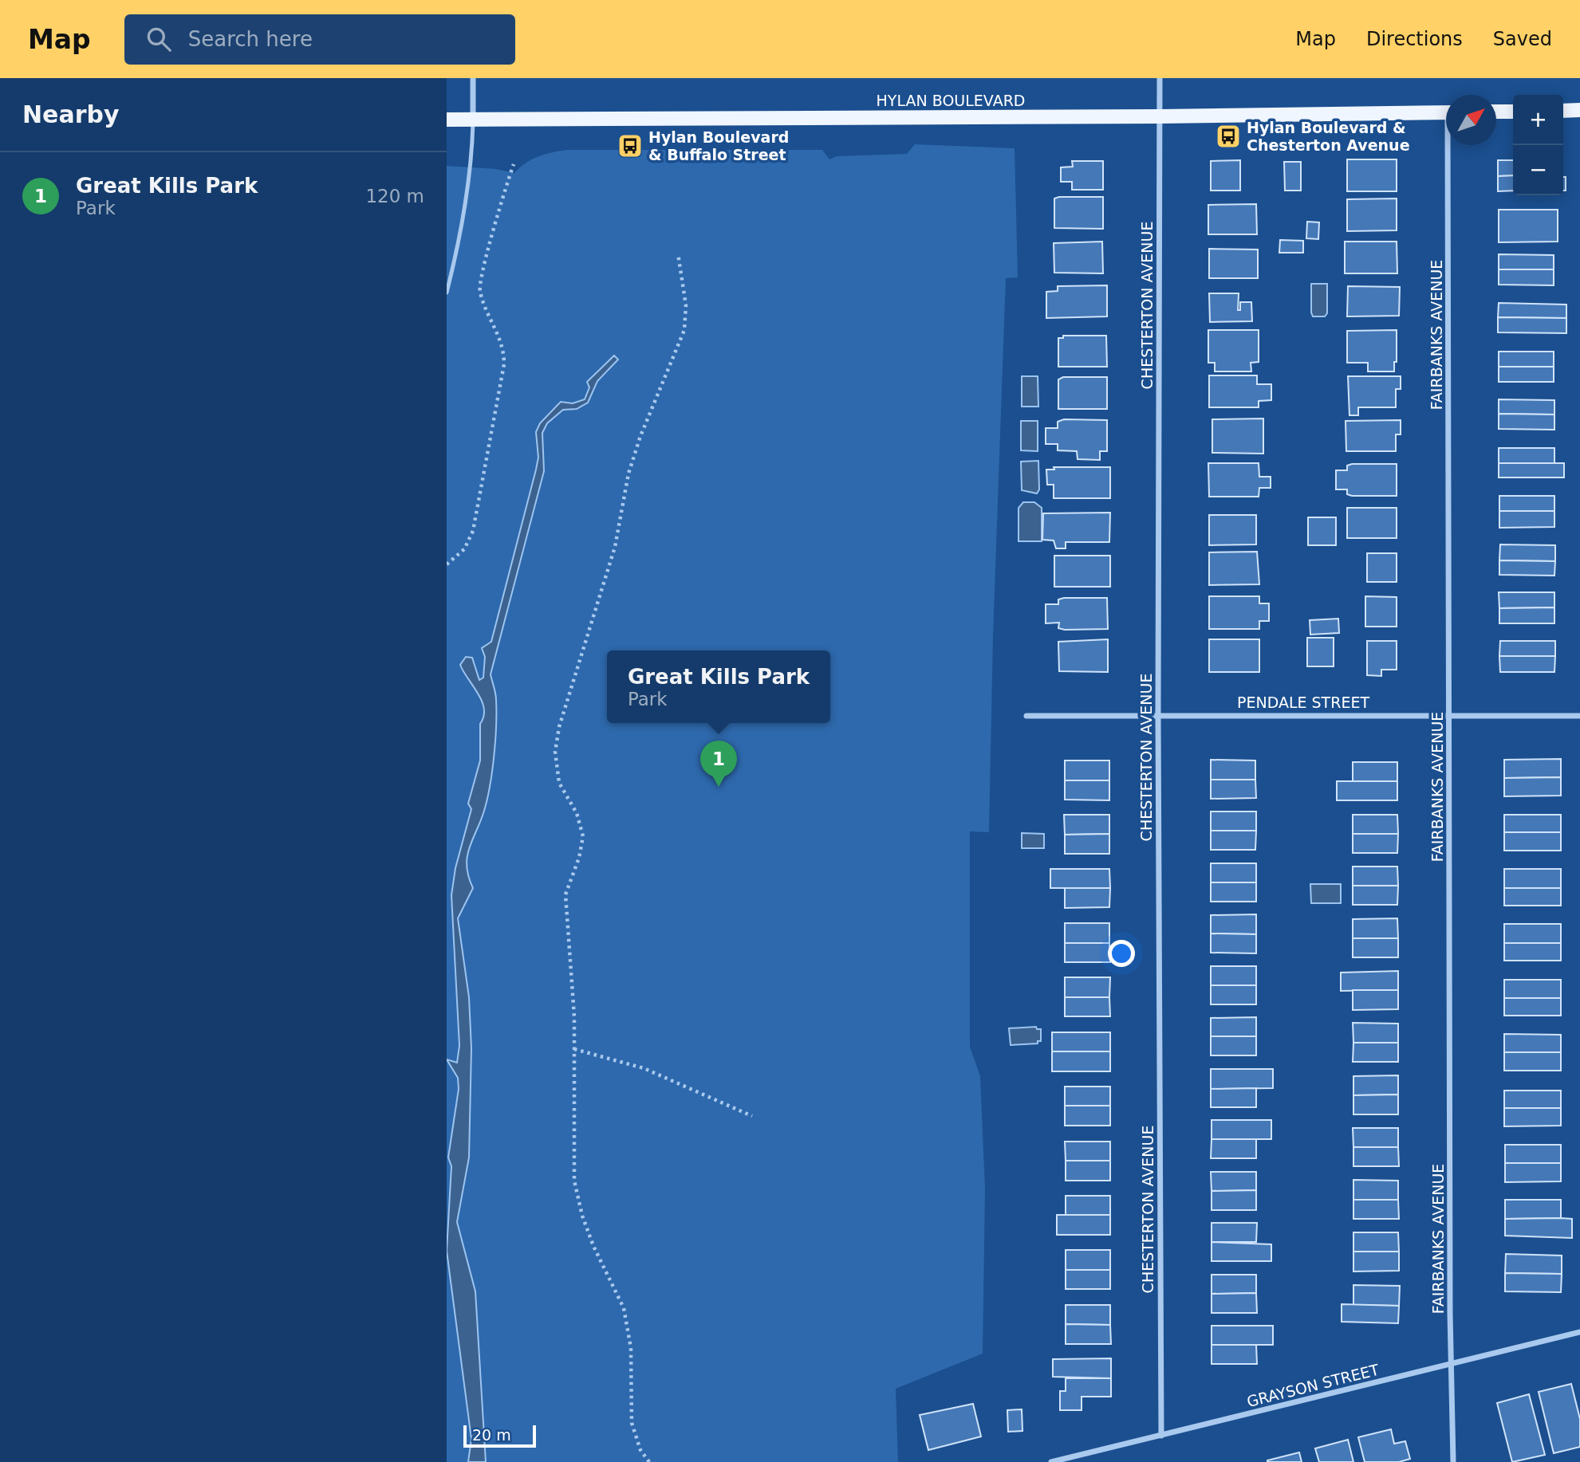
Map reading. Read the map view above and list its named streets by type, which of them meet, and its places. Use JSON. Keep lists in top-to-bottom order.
{
  "streets": {
    "main road": ["HYLAN BOULEVARD"],
    "street": [
      "CHESTERTON AVENUE",
      "FAIRBANKS AVENUE",
      "PENDALE STREET",
      "GRAYSON STREET"
    ]
  },
  "crossings": [
    ["HYLAN BOULEVARD", "CHESTERTON AVENUE"],
    ["CHESTERTON AVENUE", "PENDALE STREET"],
    ["CHESTERTON AVENUE", "GRAYSON STREET"],
    ["FAIRBANKS AVENUE", "PENDALE STREET"],
    ["FAIRBANKS AVENUE", "GRAYSON STREET"]
  ],
  "places": {
    "bus stop": ["Hylan Boulevard & Chesterton Avenue", "Hylan Boulevard & Buffalo Street"]
  },
  "scale_bar": "20 m",
  "north": "top right",
  "page": {
    "header": "Map",
    "search": "Search here",
    "nav": ["Map", "Directions", "Saved"],
    "heading": "Nearby",
    "map_buttons": ["+", "−"],
    "list": [
      {
        "mark": "1",
        "name": "Great Kills Park",
        "note": "Park",
        "value": "120 m"
      }
    ],
    "popup": ["Great Kills Park", "Park"],
    "pins": "1",
    "scale": "20 m"
  }
}
